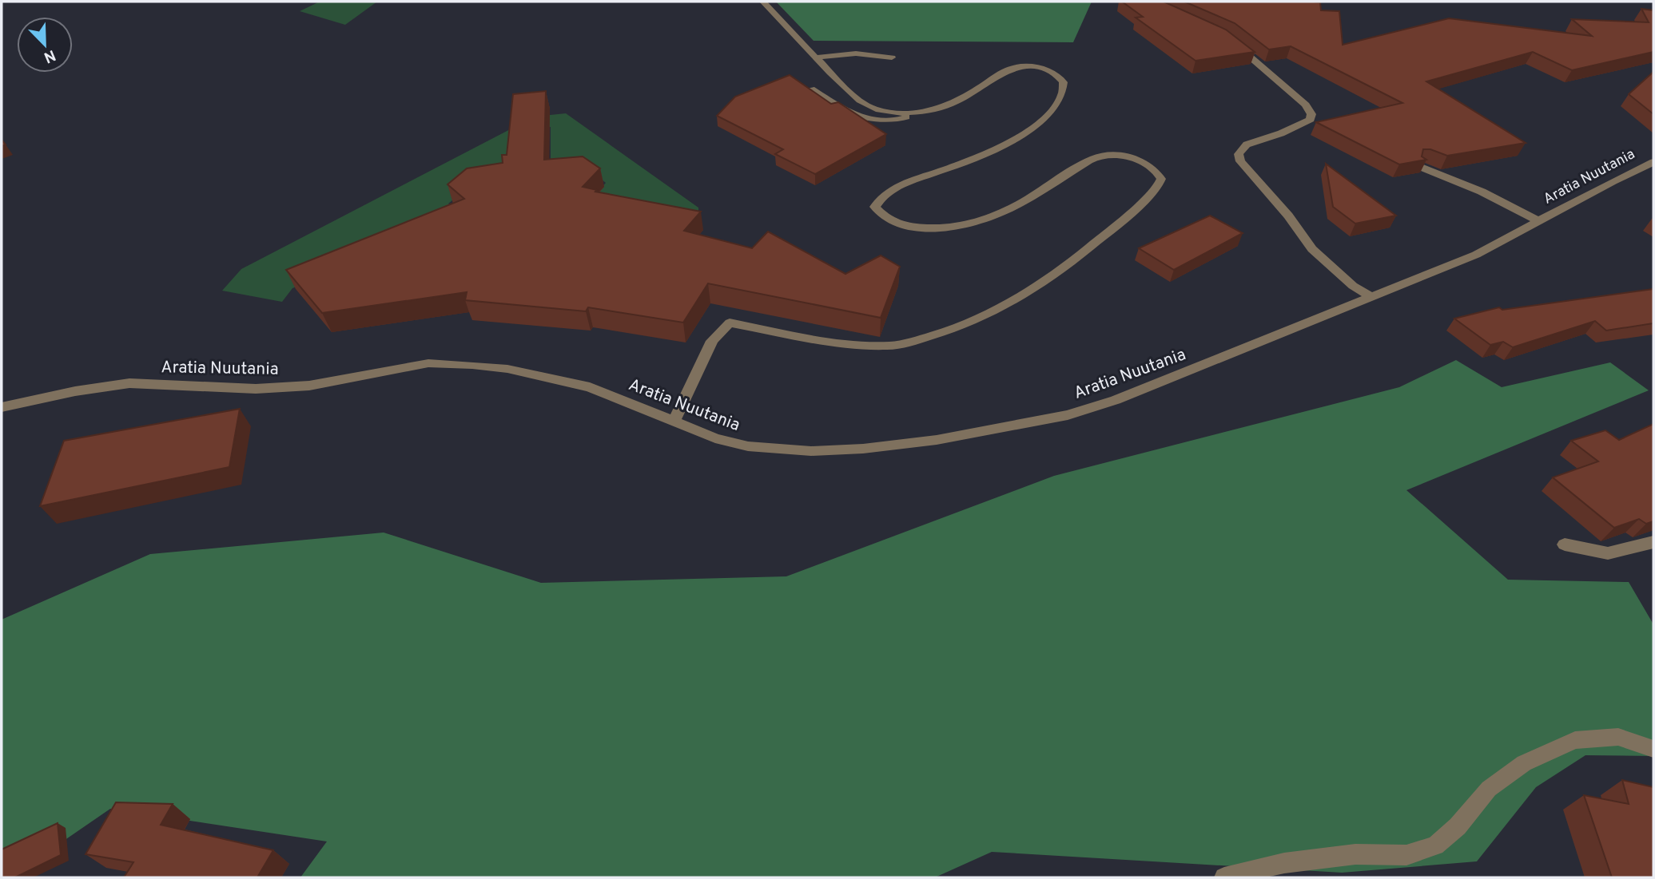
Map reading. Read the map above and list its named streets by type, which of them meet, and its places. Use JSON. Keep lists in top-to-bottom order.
{
  "streets": {
    "street": ["Aratia Nuutania"]
  },
  "north": "bottom right"
}
